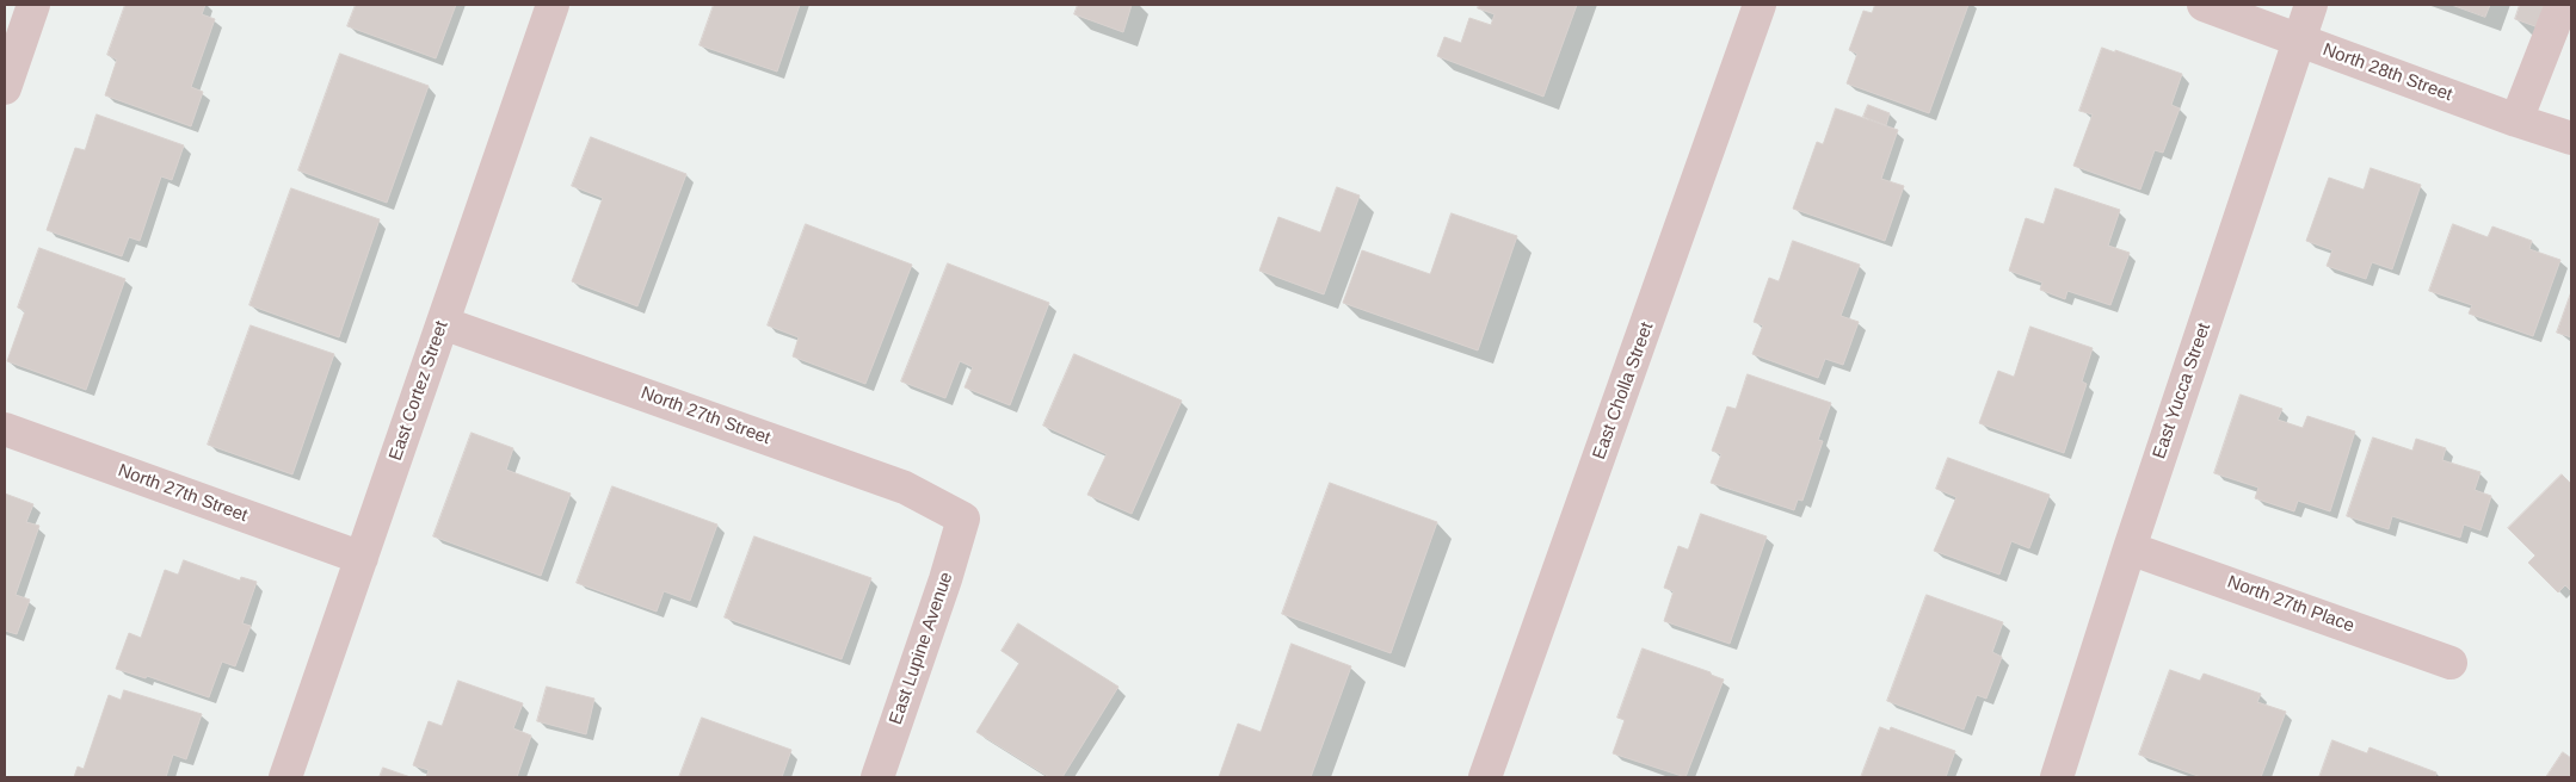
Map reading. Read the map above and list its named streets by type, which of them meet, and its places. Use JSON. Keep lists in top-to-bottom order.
{
  "streets": {
    "street": [
      "North 28th Street",
      "East Cortez Street",
      "East Cholla Street",
      "East Yucca Street",
      "North 27th Street",
      "North 27th Place",
      "East Lupine Avenue"
    ]
  },
  "crossings": [
    ["North 28th Street", "East Yucca Street"],
    ["East Cortez Street", "North 27th Street"],
    ["East Yucca Street", "North 27th Place"],
    ["North 27th Street", "East Lupine Avenue"]
  ]
}
